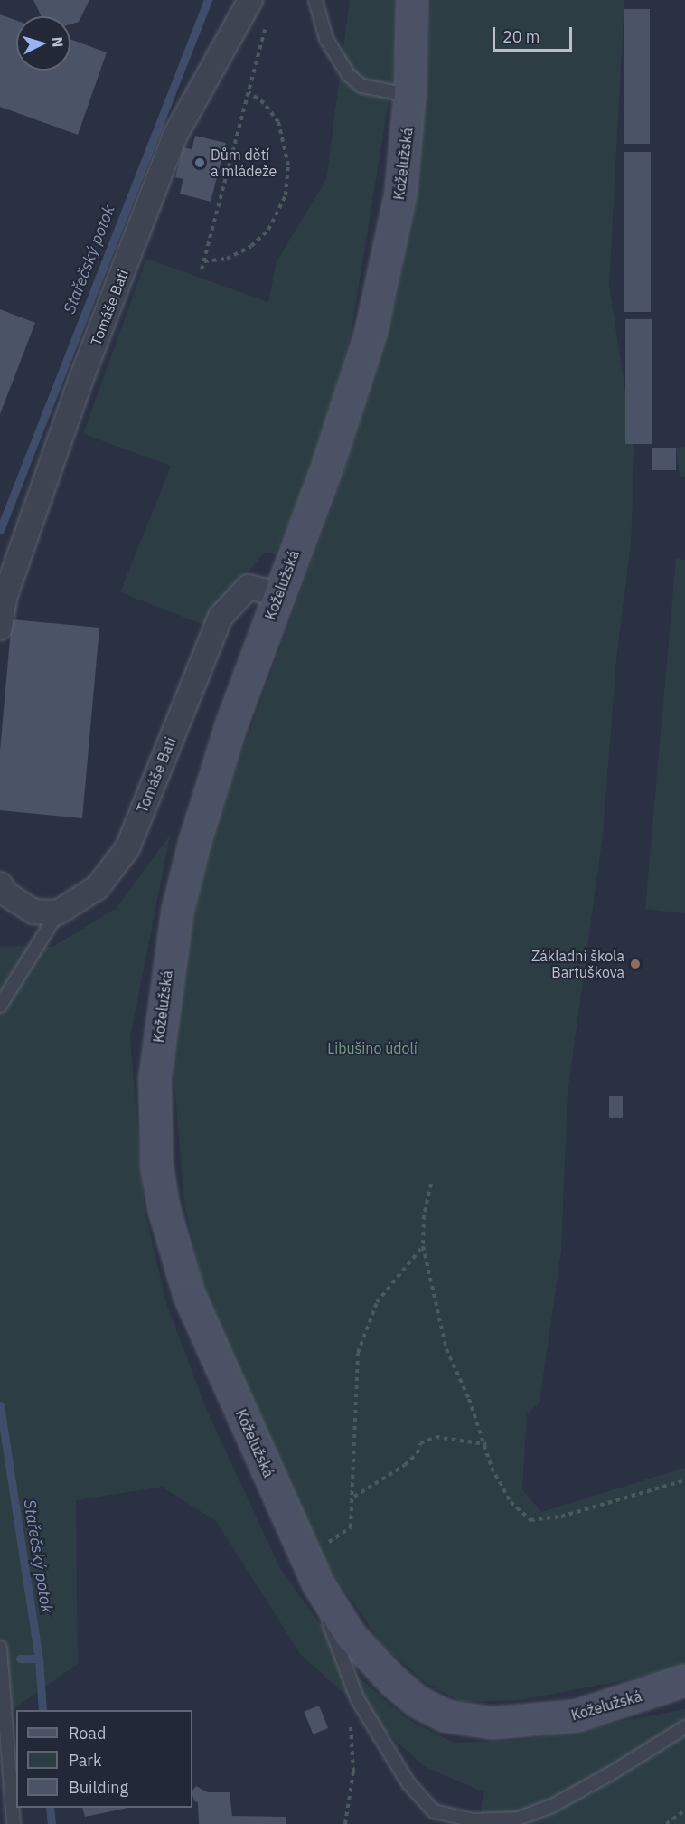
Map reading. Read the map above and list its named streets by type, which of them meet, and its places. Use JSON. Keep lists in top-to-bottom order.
{
  "streets": {
    "main road": ["Koželužská"],
    "street": ["Tomáše Bati"]
  },
  "crossings": [
    ["Koželužská", "Tomáše Bati"]
  ],
  "water": ["Stařečský potok"],
  "parks": ["Libušino údolí"],
  "places": ["Dům dětí a mládeže", "Základní škola Bartuškova"],
  "legend": ["Road", "Park", "Building"],
  "scale_bar": "20 m",
  "north": "right"
}
